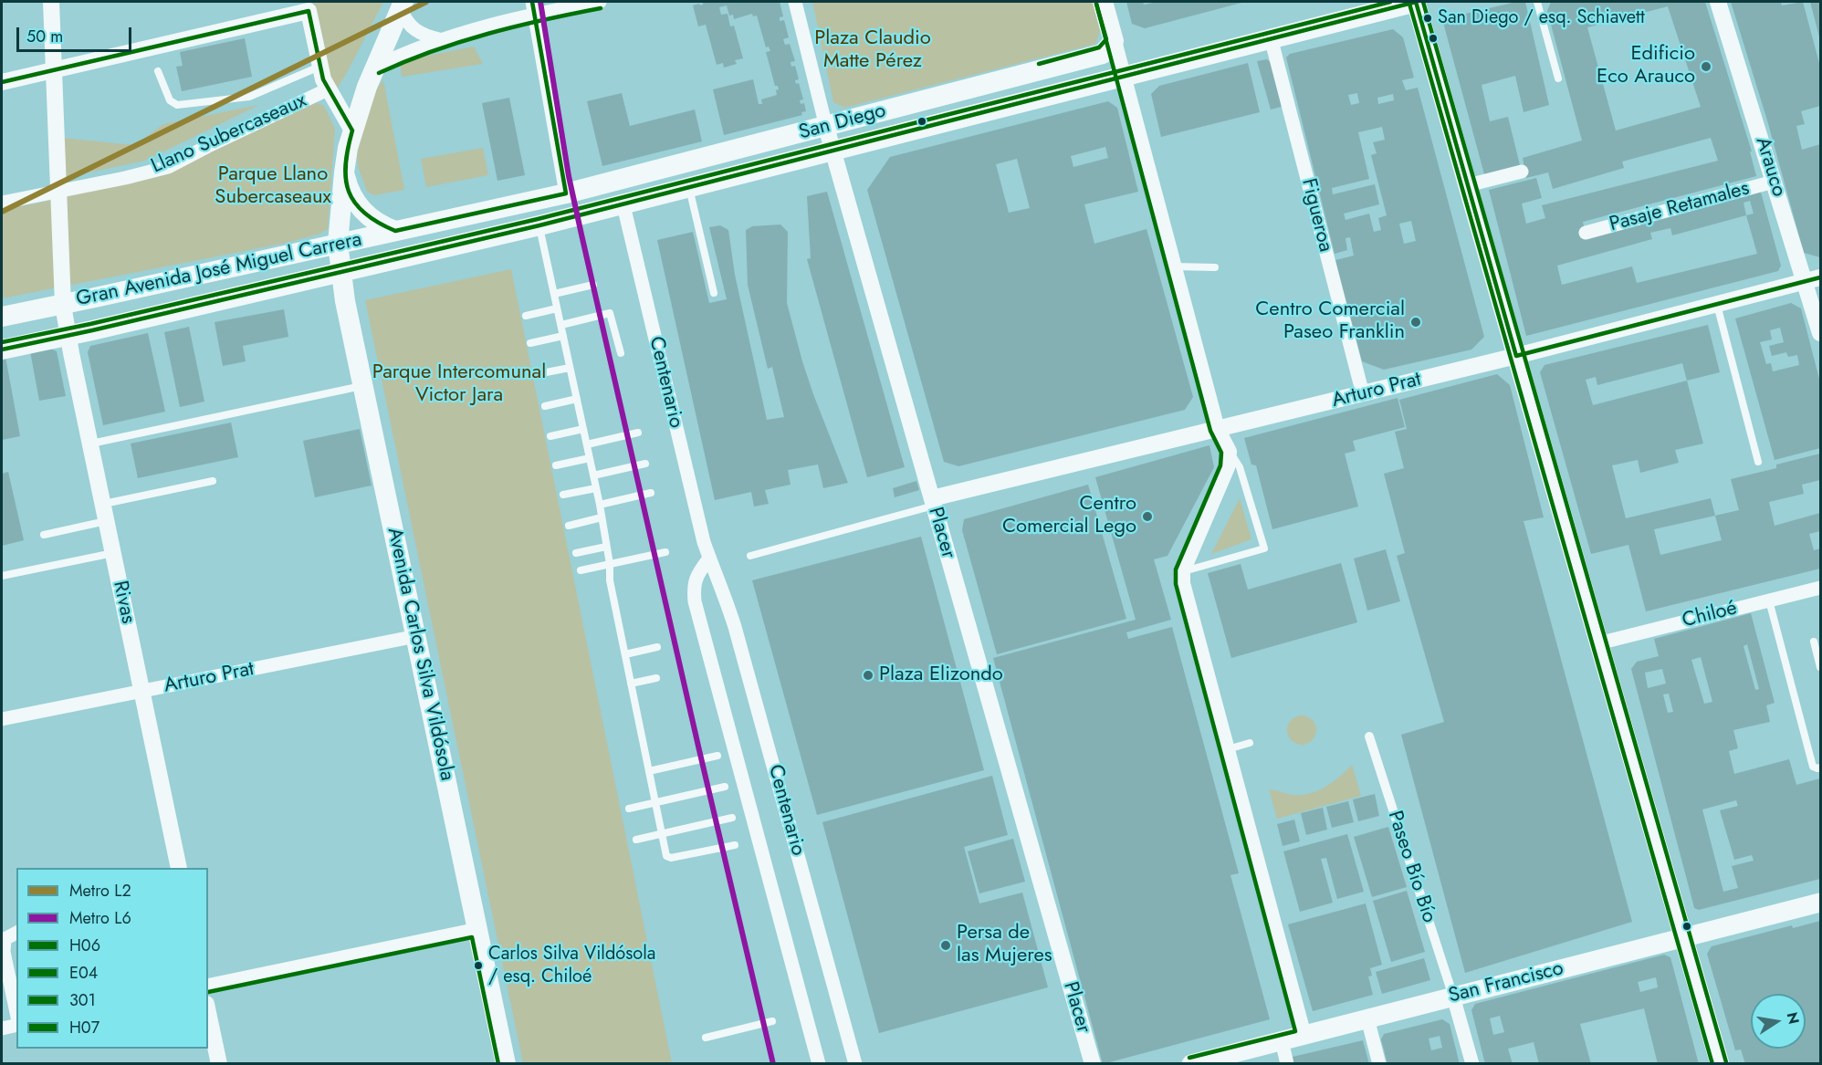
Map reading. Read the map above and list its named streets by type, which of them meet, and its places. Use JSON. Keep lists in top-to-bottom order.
{
  "streets": {
    "main road": [
      "San Diego",
      "Gran Avenida José Miguel Carrera",
      "Avenida Carlos Silva Vildósola",
      "San Francisco"
    ],
    "street": [
      "Llano Subercaseaux",
      "Arauco",
      "Pasaje Retamales",
      "Figueroa",
      "Centenario",
      "Arturo Prat",
      "Placer",
      "Rivas",
      "Chiloé",
      "Paseo Bío Bío"
    ]
  },
  "crossings": [
    ["San Diego", "Figueroa"],
    ["San Diego", "Gran Avenida José Miguel Carrera"],
    ["San Diego", "Centenario"],
    ["San Diego", "Placer"],
    ["Llano Subercaseaux", "Rivas"],
    ["Arauco", "Pasaje Retamales"],
    ["Arauco", "Arturo Prat"],
    ["Figueroa", "Arturo Prat"],
    ["Gran Avenida José Miguel Carrera", "Centenario"],
    ["Gran Avenida José Miguel Carrera", "Rivas"],
    ["Gran Avenida José Miguel Carrera", "Avenida Carlos Silva Vildósola"],
    ["Arturo Prat", "Placer"],
    ["Arturo Prat", "Rivas"],
    ["Arturo Prat", "Avenida Carlos Silva Vildósola"],
    ["Paseo Bío Bío", "San Francisco"]
  ],
  "parks": ["Plaza Claudio Matte Pérez", "Parque Llano Subercaseaux", "Parque Intercomunal Victor Jara"],
  "places": [
    "San Diego / esq. Schiavett",
    "Edificio Eco Arauco",
    "Centro Comercial Paseo Franklin",
    "Centro Comercial Lego",
    "Plaza Elizondo",
    "Persa de las Mujeres",
    "Carlos Silva Vildósola / esq. Chiloé"
  ],
  "lines": [
    "metro line L2",
    "metro line L6",
    "transit line H06",
    "transit line 301",
    "transit line H07",
    "transit line E04"
  ],
  "legend": [
    "Metro L2",
    "Metro L6",
    "H06",
    "E04",
    "301",
    "H07"
  ],
  "scale_bar": "50 m",
  "north": "right"
}
